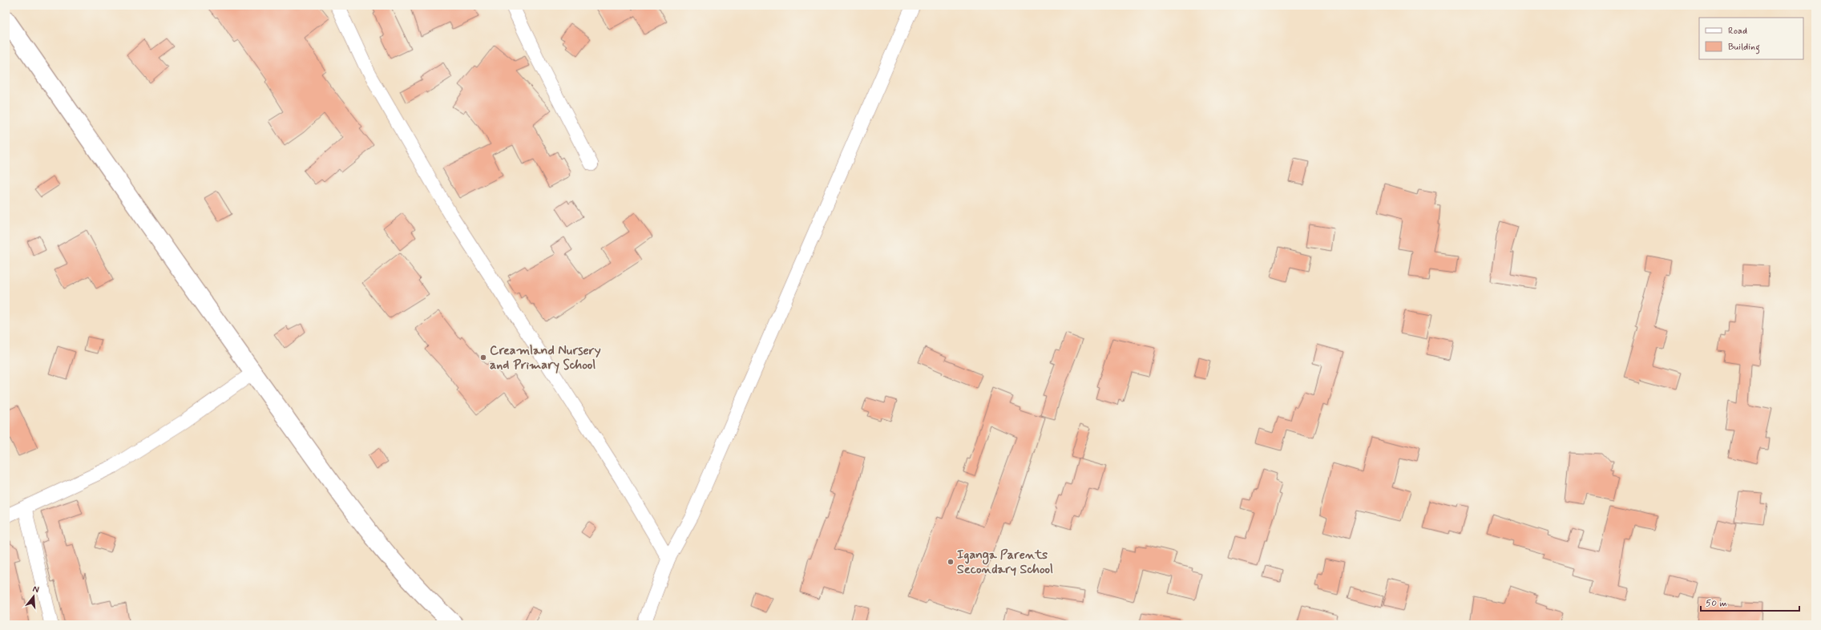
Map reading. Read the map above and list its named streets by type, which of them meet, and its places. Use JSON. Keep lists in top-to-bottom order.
{
  "places": ["Creamland Nursery and Primary School", "Iganga Parents Secondary School"],
  "legend": ["Road", "Building"],
  "scale_bar": "50 m",
  "north": "top"
}
